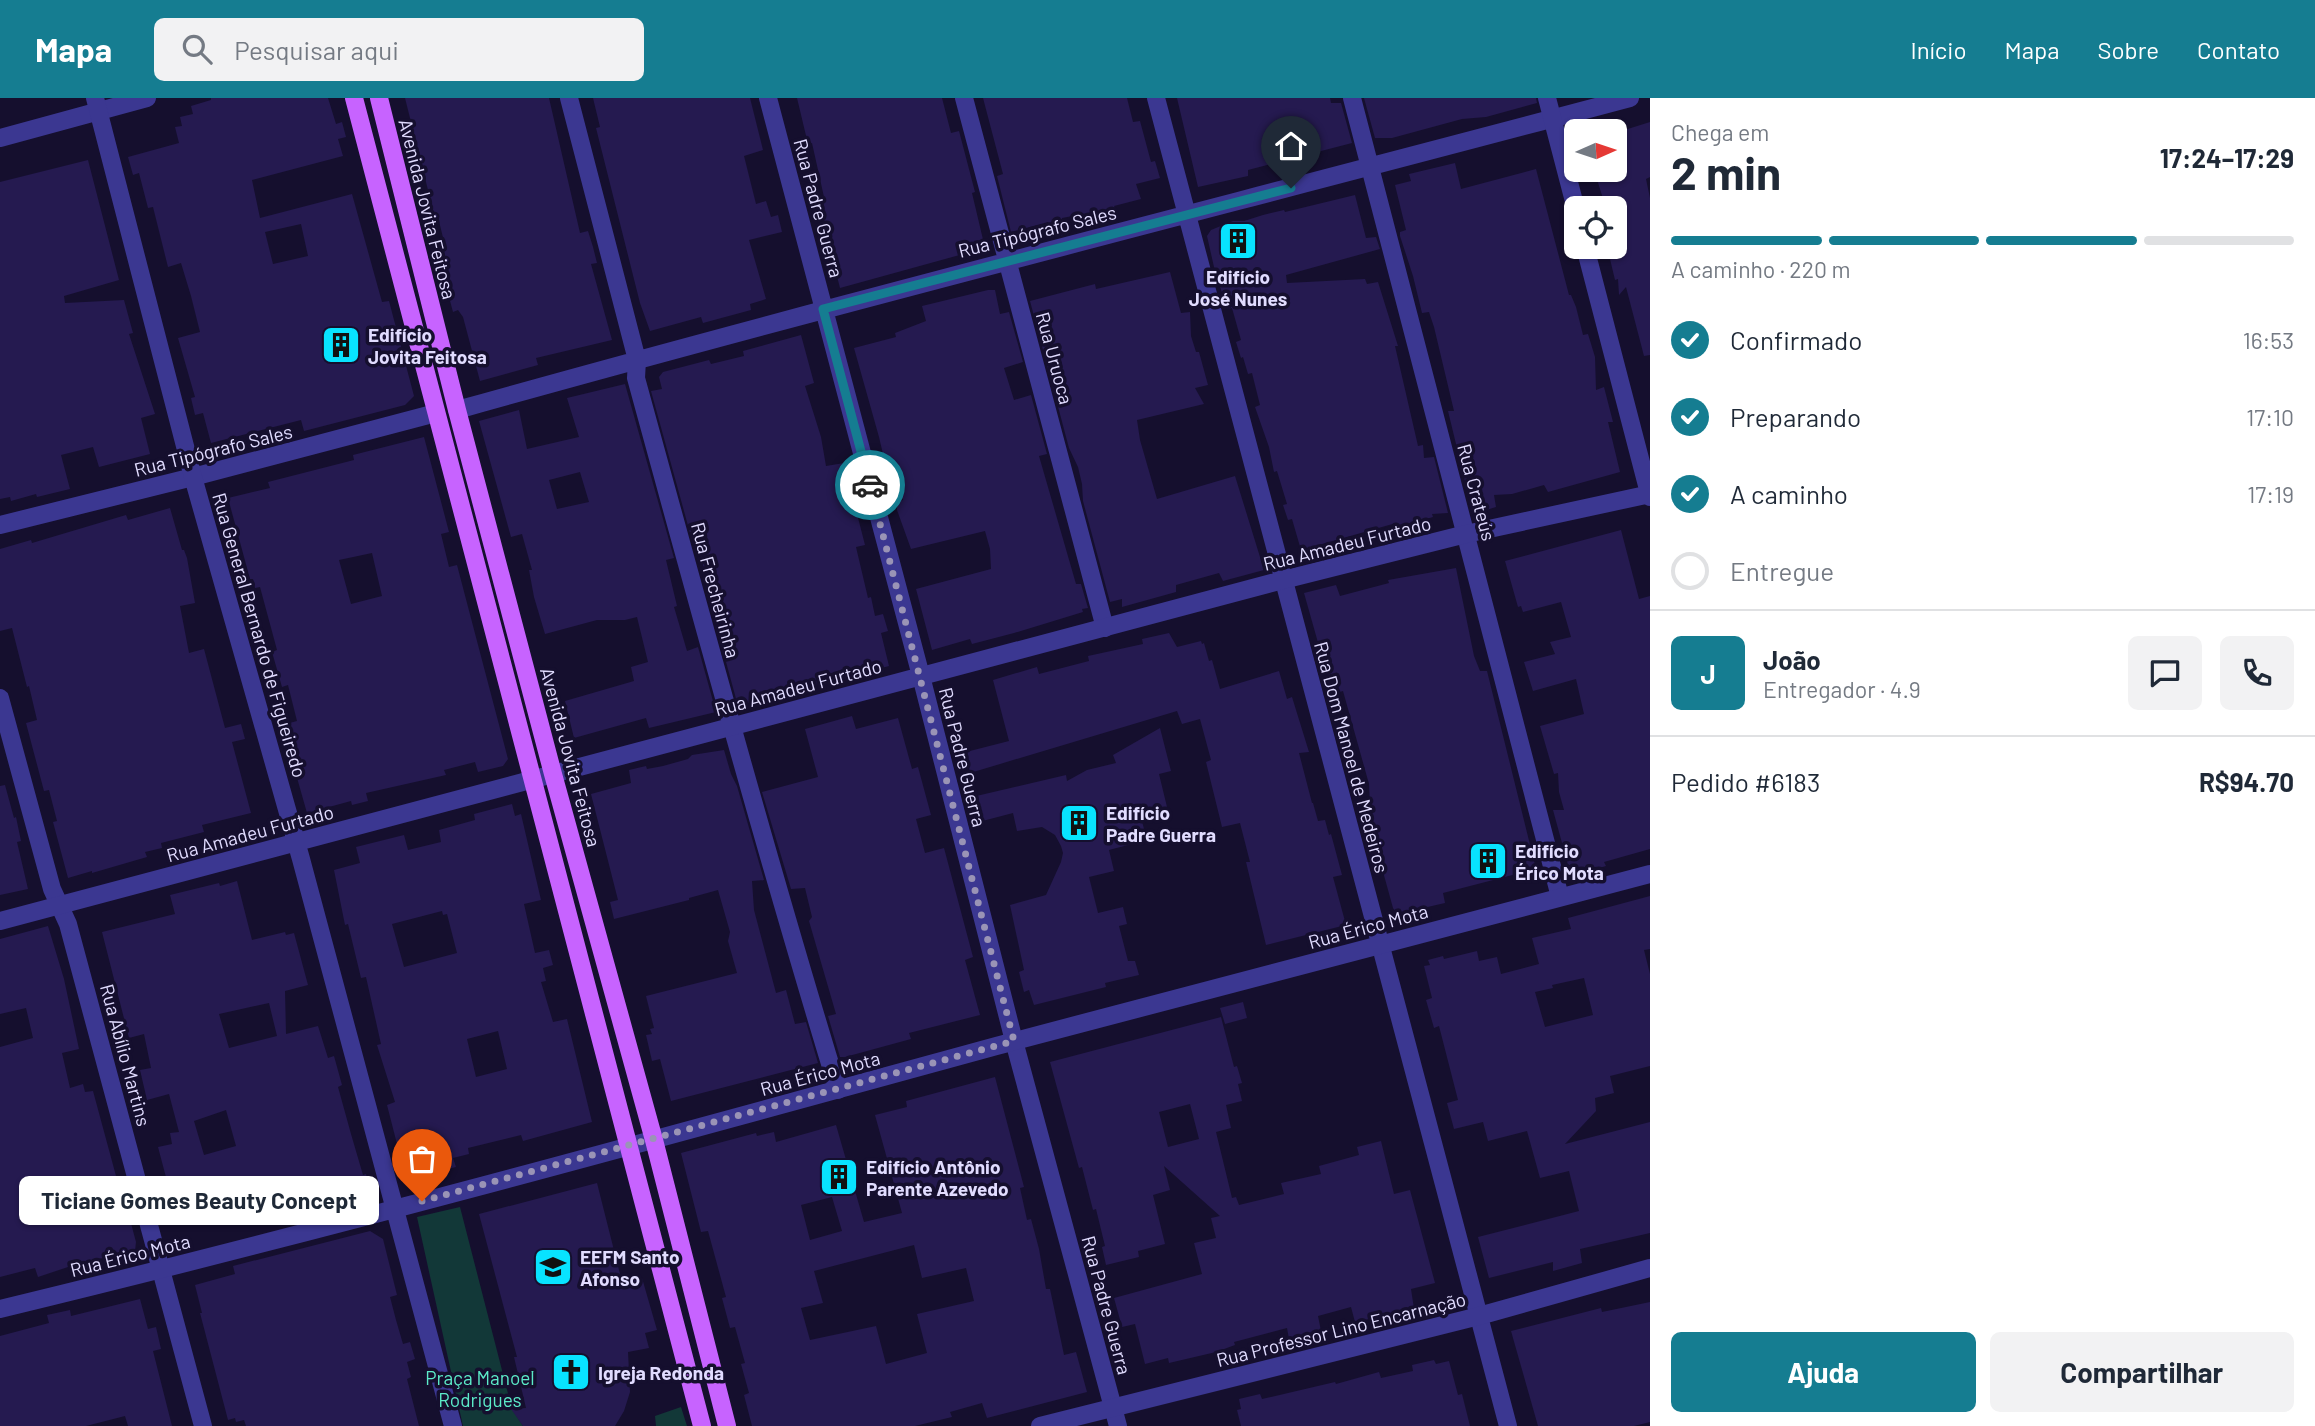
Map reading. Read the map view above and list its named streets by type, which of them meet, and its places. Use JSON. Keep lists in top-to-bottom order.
{
  "streets": {
    "main road": ["Avenida Jovita Feitosa"],
    "street": [
      "Rua Padre Guerra",
      "Rua Tipógrafo Sales",
      "Rua Uruoca",
      "Rua Crateús",
      "Rua Amadeu Furtado",
      "Rua Frecheirinha",
      "Rua General Bernardo de Figueiredo",
      "Rua Dom Manoel de Medeiros",
      "Rua Érico Mota",
      "Rua Abílio Martins",
      "Rua Professor Lino Encarnação"
    ]
  },
  "crossings": [
    ["Rua Padre Guerra", "Rua Tipógrafo Sales"],
    ["Rua Padre Guerra", "Rua Amadeu Furtado"],
    ["Rua Padre Guerra", "Rua Érico Mota"],
    ["Rua Padre Guerra", "Rua Professor Lino Encarnação"],
    ["Avenida Jovita Feitosa", "Rua Tipógrafo Sales"],
    ["Avenida Jovita Feitosa", "Rua Amadeu Furtado"],
    ["Avenida Jovita Feitosa", "Rua Érico Mota"],
    ["Rua Tipógrafo Sales", "Rua Uruoca"],
    ["Rua Tipógrafo Sales", "Rua Crateús"],
    ["Rua Tipógrafo Sales", "Rua Frecheirinha"],
    ["Rua Tipógrafo Sales", "Rua General Bernardo de Figueiredo"],
    ["Rua Tipógrafo Sales", "Rua Dom Manoel de Medeiros"],
    ["Rua Uruoca", "Rua Amadeu Furtado"],
    ["Rua Crateús", "Rua Amadeu Furtado"],
    ["Rua Crateús", "Rua Érico Mota"],
    ["Rua Amadeu Furtado", "Rua Frecheirinha"],
    ["Rua Amadeu Furtado", "Rua General Bernardo de Figueiredo"],
    ["Rua Amadeu Furtado", "Rua Dom Manoel de Medeiros"],
    ["Rua Amadeu Furtado", "Rua Abílio Martins"],
    ["Rua Frecheirinha", "Rua Érico Mota"],
    ["Rua General Bernardo de Figueiredo", "Rua Érico Mota"],
    ["Rua Dom Manoel de Medeiros", "Rua Érico Mota"],
    ["Rua Dom Manoel de Medeiros", "Rua Professor Lino Encarnação"],
    ["Rua Érico Mota", "Rua Abílio Martins"]
  ],
  "parks": ["Praça Manoel Rodrigues"],
  "places": {
    "building": [
      "Edifício José Nunes",
      "Edifício Jovita Feitosa",
      "Edifício Padre Guerra",
      "Edifício Érico Mota",
      "Edifício Antônio Parente Azevedo"
    ],
    "other": ["Ticiane Gomes Beauty Concept"],
    "school or university": ["EEFM Santo Afonso"],
    "church": ["Igreja Redonda"]
  },
  "north": "right",
  "page": {
    "header": "Mapa",
    "search": "Pesquisar aqui",
    "nav": [
      "Início",
      "Mapa",
      "Sobre",
      "Contato"
    ],
    "heading": ["2 min", "Chega em", "17:24–17:29"],
    "panel": [
      "João",
      "Entregador · 4.9",
      "Pedido #6183",
      "R$94.70"
    ],
    "bar": "A caminho · 220 m",
    "list": [
      ["Confirmado", "16:53"],
      ["Preparando", "17:10"],
      ["A caminho", "17:19"],
      "Entregue"
    ],
    "round": "J",
    "bubble": "Ticiane Gomes Beauty Concept",
    "buttons": ["Ajuda", "Compartilhar"]
  }
}
